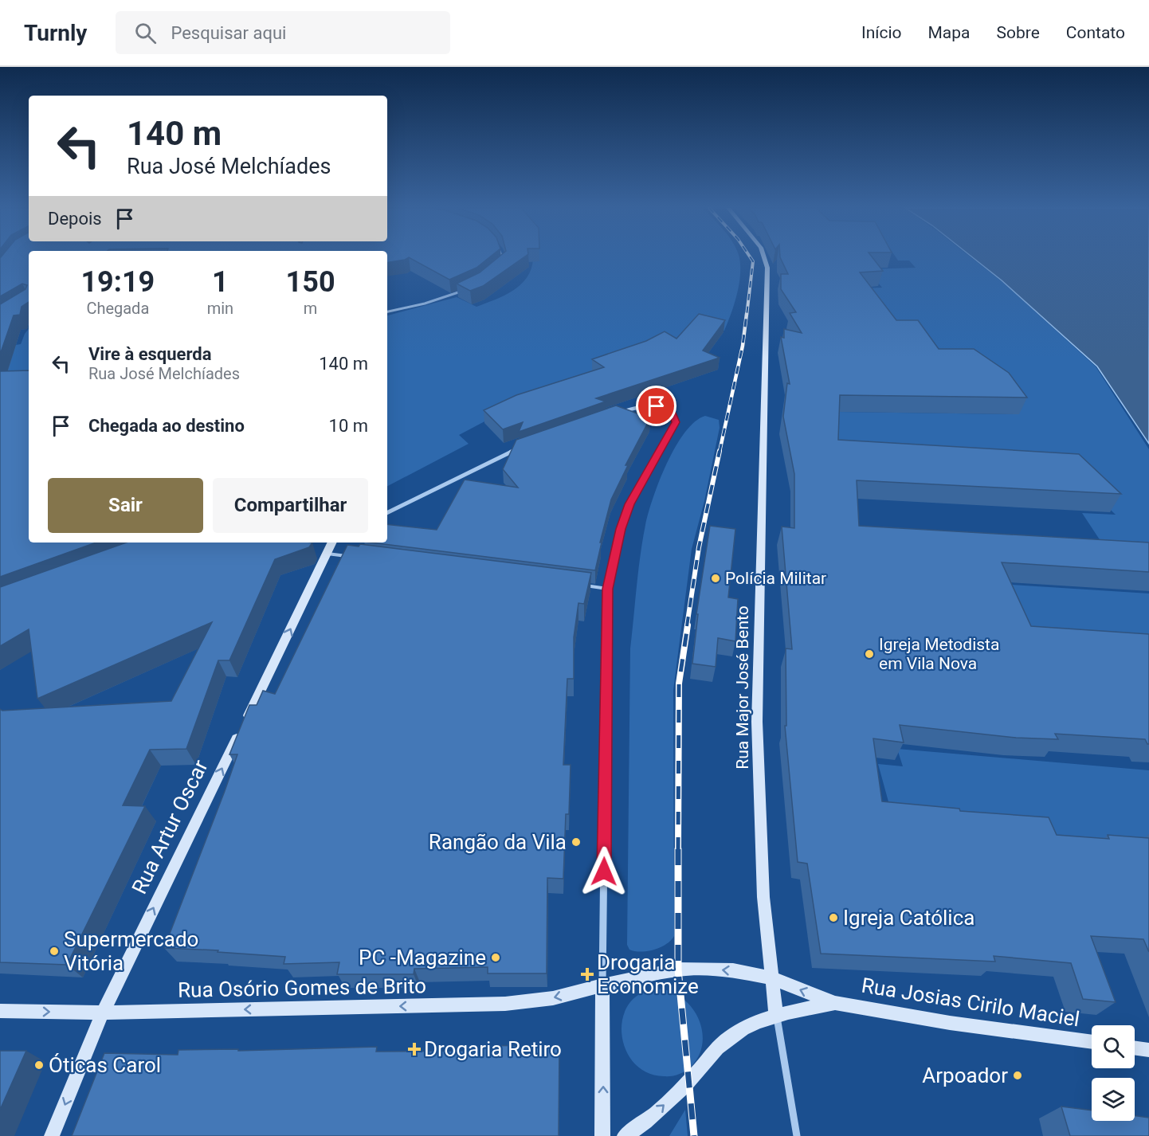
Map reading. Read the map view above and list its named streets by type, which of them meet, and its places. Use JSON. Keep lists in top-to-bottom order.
{
  "streets": {
    "street": [
      "Rua Major José Bento",
      "Rua Artur Oscar",
      "Rua Osório Gomes de Brito",
      "Rua Josias Cirilo Maciel"
    ]
  },
  "crossings": [
    ["Rua Major José Bento", "Rua Josias Cirilo Maciel"],
    ["Rua Artur Oscar", "Rua Osório Gomes de Brito"],
    ["Rua Osório Gomes de Brito", "Rua Josias Cirilo Maciel"]
  ],
  "places": {
    "other": [
      "Polícia Militar",
      "Igreja Metodista em Vila Nova",
      "Rangão da Vila",
      "Igreja Católica",
      "Supermercado Vitória",
      "PC -Magazine",
      "Óticas Carol",
      "Arpoador"
    ],
    "health": ["Drogaria Economize", "Drogaria Retiro"]
  },
  "page": {
    "header": "Turnly",
    "search": "Pesquisar aqui",
    "nav": [
      "Início",
      "Mapa",
      "Sobre",
      "Contato"
    ],
    "turn": ["140 m", "Rua José Melchíades"],
    "then": "Depois",
    "eta": [
      "19:19",
      "Chegada",
      "1",
      "min",
      "150",
      "m"
    ],
    "list": [
      {
        "name": "Vire à esquerda",
        "note": "Rua José Melchíades",
        "value": "140 m"
      },
      {
        "name": "Chegada ao destino",
        "value": "10 m"
      }
    ],
    "buttons": ["Sair", "Compartilhar"]
  }
}
